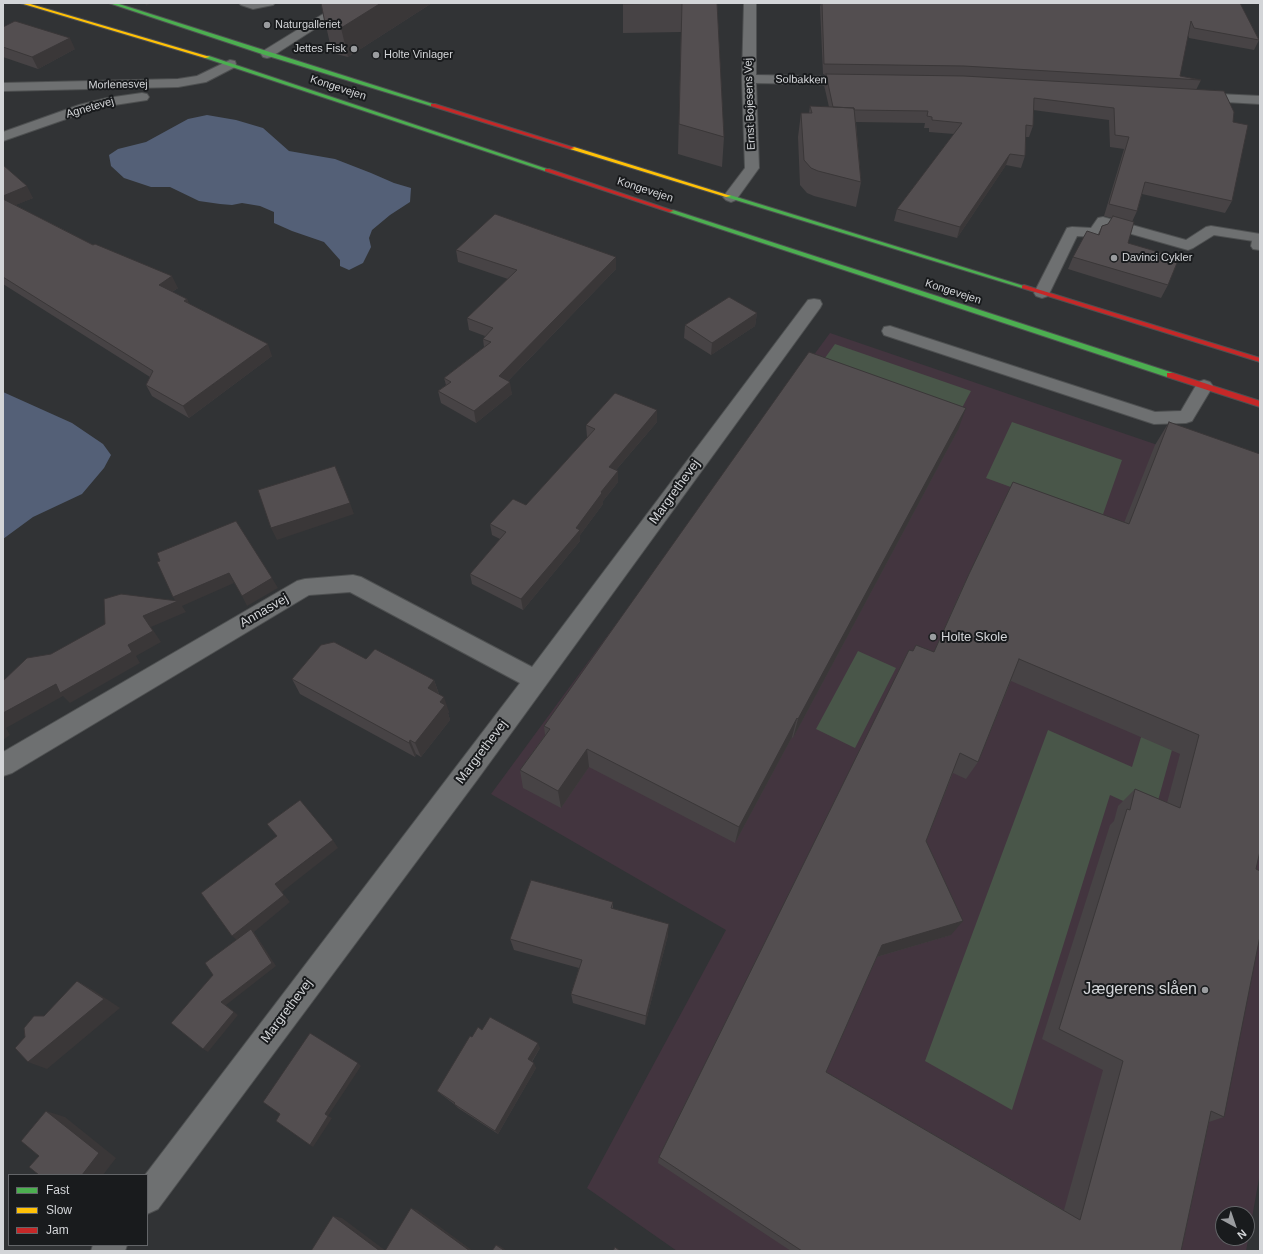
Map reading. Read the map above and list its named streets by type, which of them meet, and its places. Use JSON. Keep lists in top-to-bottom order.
{
  "streets": {
    "main road": ["Kongevejen"],
    "street": [
      "Solbakken",
      "Morlenesvej",
      "Ernst Bojesens Vej",
      "Agnetevej",
      "Margrethevej",
      "Annasvej"
    ]
  },
  "crossings": [
    ["Solbakken", "Ernst Bojesens Vej"],
    ["Morlenesvej", "Kongevejen"],
    ["Morlenesvej", "Agnetevej"],
    ["Kongevejen", "Ernst Bojesens Vej"],
    ["Margrethevej", "Annasvej"]
  ],
  "places": [
    "Naturgalleriet",
    "Jettes Fisk",
    "Holte Vinlager",
    "Davinci Cykler",
    "Holte Skole",
    "Jægerens slåen"
  ],
  "legend": ["Fast", "Slow", "Jam"],
  "north": "bottom right"
}
